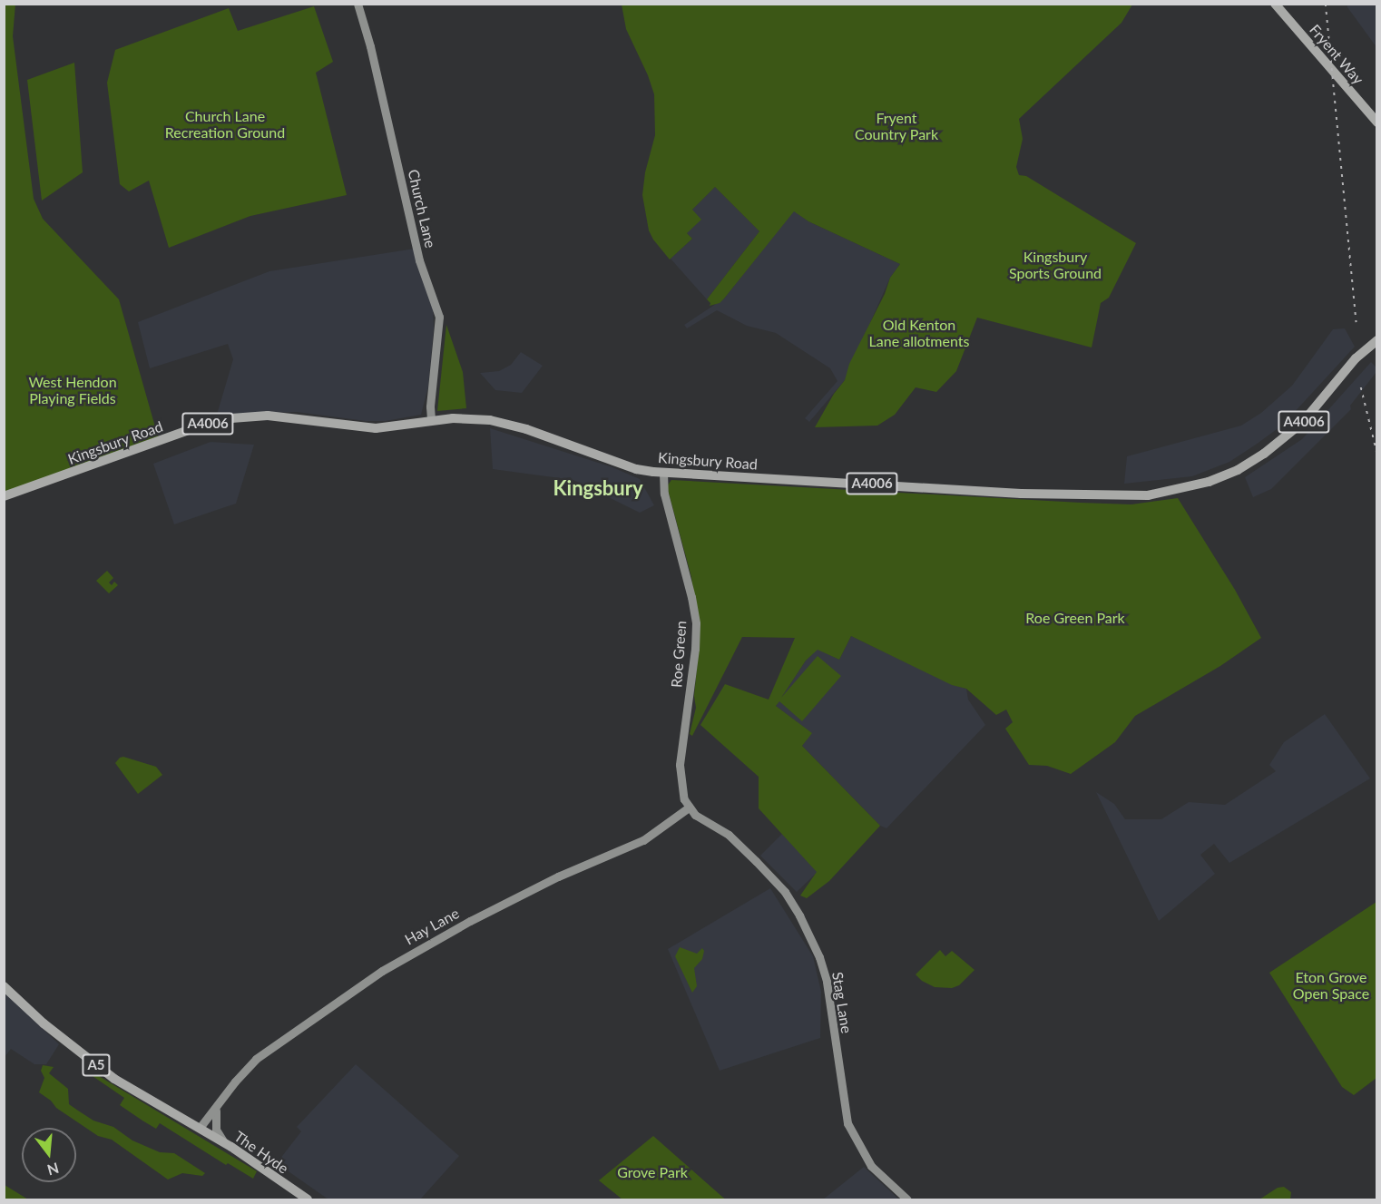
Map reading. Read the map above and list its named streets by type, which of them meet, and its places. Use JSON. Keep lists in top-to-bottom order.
{
  "streets": {
    "main road": [
      "Fryent Way",
      "A4006",
      "Kingsbury Road",
      "A5",
      "The Hyde"
    ],
    "street": [
      "Church Lane",
      "Roe Green",
      "Hay Lane",
      "Stag Lane"
    ]
  },
  "crossings": [
    ["Church Lane", "Kingsbury Road"],
    ["Kingsbury Road", "Roe Green"],
    ["Roe Green", "Hay Lane"],
    ["Roe Green", "Stag Lane"],
    ["Hay Lane", "Stag Lane"],
    ["Hay Lane", "A5"],
    ["Hay Lane", "The Hyde"],
    ["A5", "The Hyde"]
  ],
  "districts": ["Kingsbury"],
  "parks": [
    "Church Lane Recreation Ground",
    "Fryent Country Park",
    "Kingsbury Sports Ground",
    "Old Kenton Lane allotments",
    "West Hendon Playing Fields",
    "Roe Green Park",
    "Eton Grove Open Space",
    "Grove Park"
  ],
  "north": "bottom"
}
